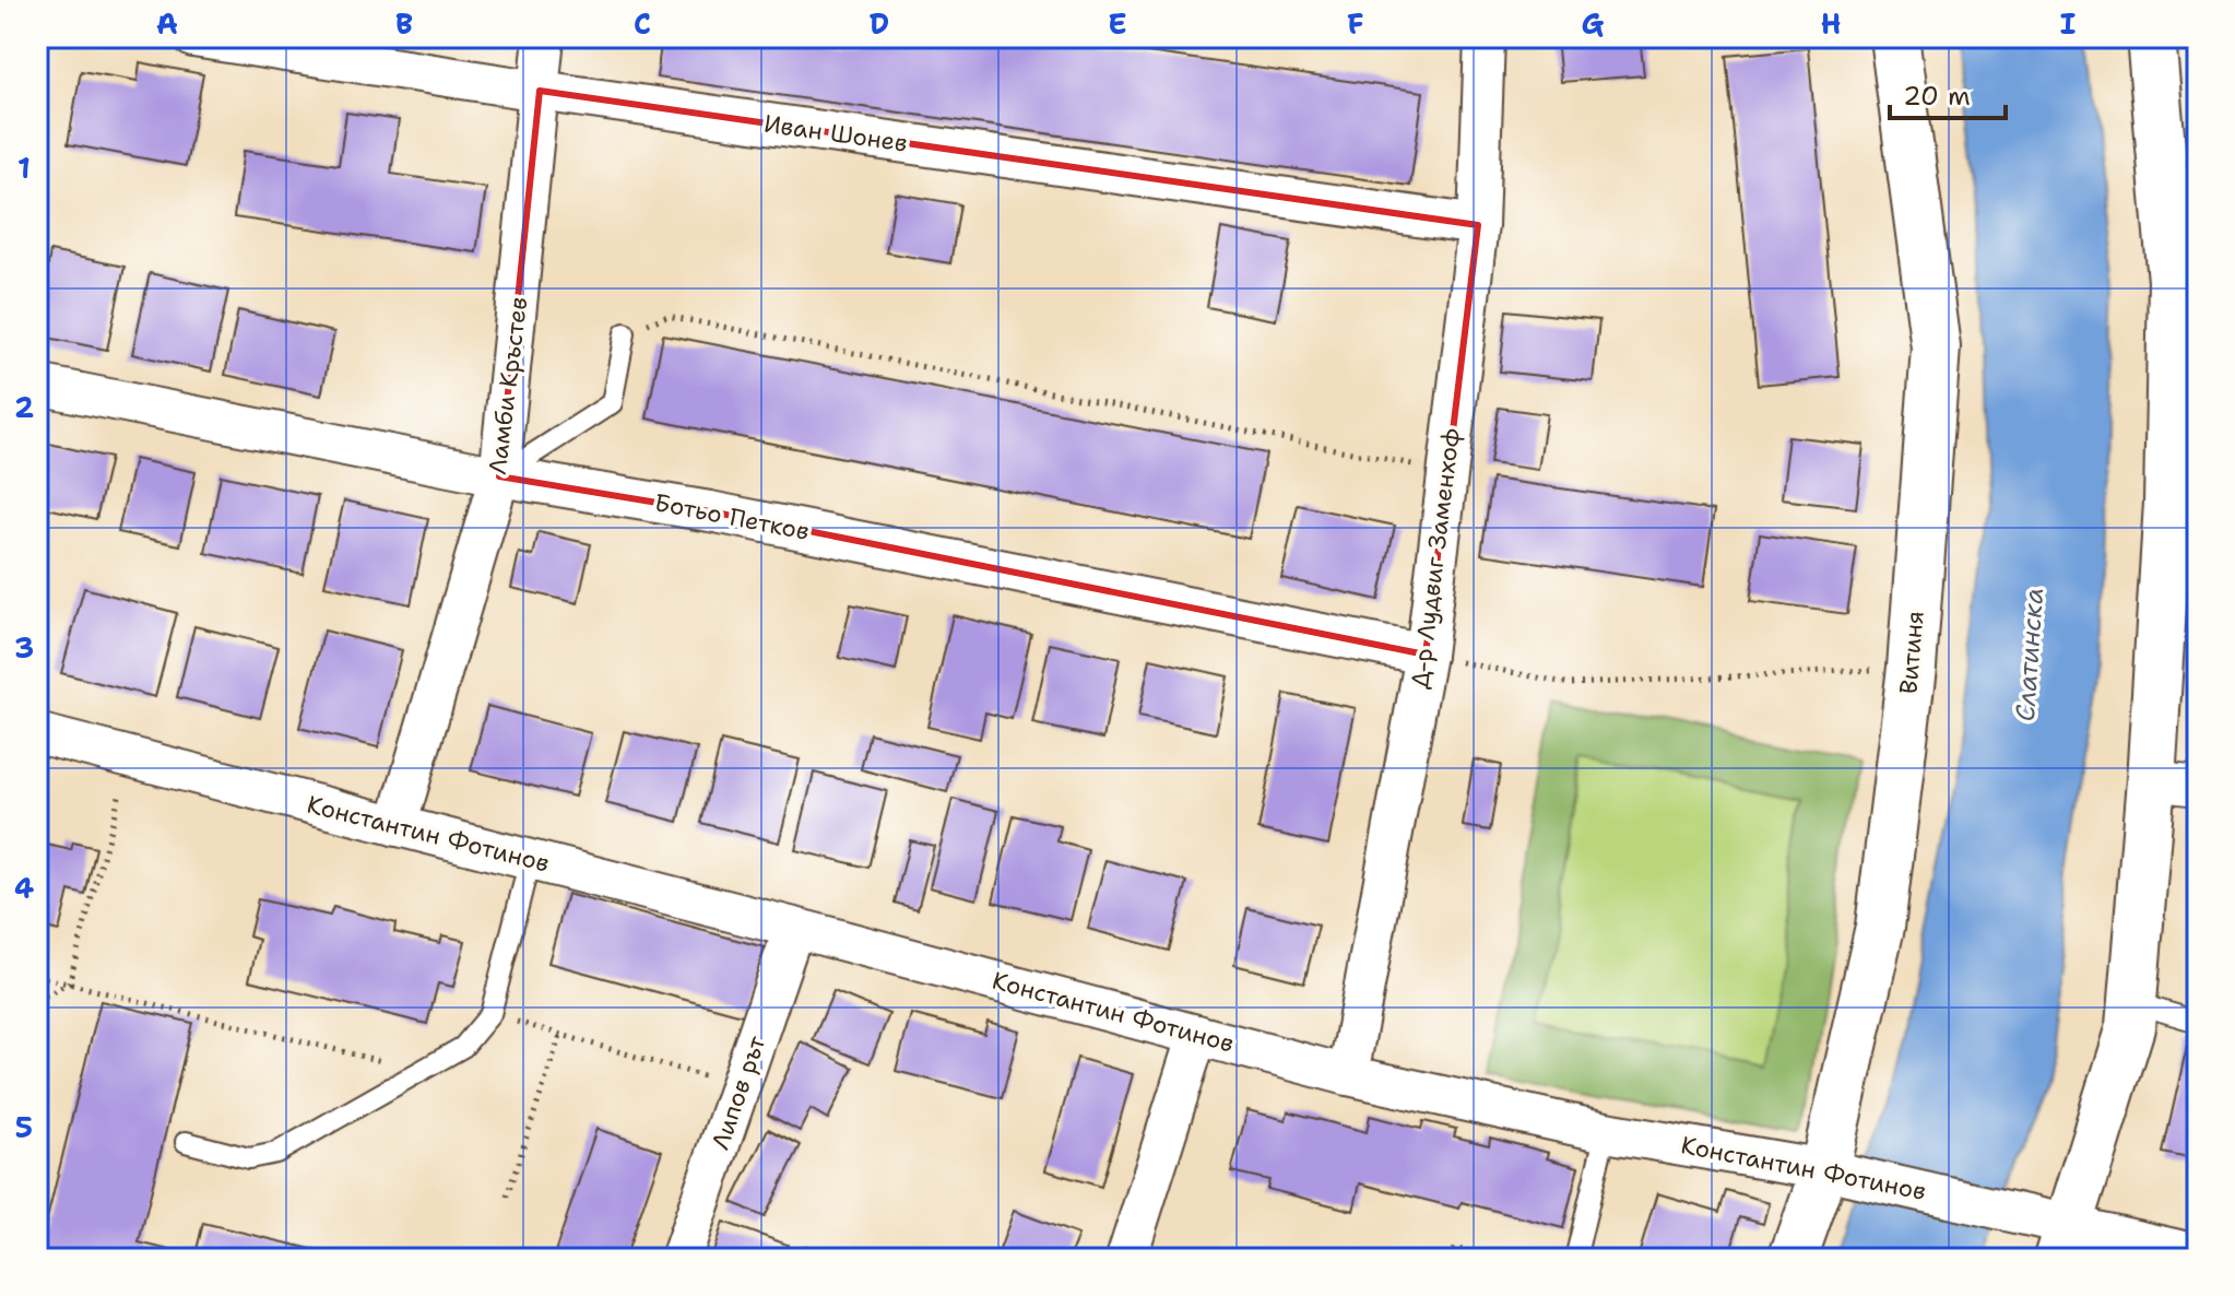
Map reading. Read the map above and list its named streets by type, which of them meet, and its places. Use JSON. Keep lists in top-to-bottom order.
{
  "streets": {
    "street": [
      "Иван Шонев",
      "Ламби Кръстев",
      "Ботьо Петков",
      "Д-р Лудвиг Заменхоф",
      "Витиня",
      "Константин Фотинов",
      "Липов рът"
    ]
  },
  "crossings": [
    ["Иван Шонев", "Ламби Кръстев"],
    ["Иван Шонев", "Д-р Лудвиг Заменхоф"],
    ["Ламби Кръстев", "Ботьо Петков"],
    ["Ламби Кръстев", "Константин Фотинов"],
    ["Ботьо Петков", "Д-р Лудвиг Заменхоф"],
    ["Д-р Лудвиг Заменхоф", "Константин Фотинов"],
    ["Витиня", "Константин Фотинов"],
    ["Константин Фотинов", "Липов рът"]
  ],
  "water": ["Слатинска"],
  "scale_bar": "20 m",
  "grid": {
    "columns": [
      "A",
      "B",
      "C",
      "D",
      "E",
      "F",
      "G",
      "H",
      "I"
    ],
    "rows": [
      "1",
      "2",
      "3",
      "4",
      "5"
    ]
  }
}
